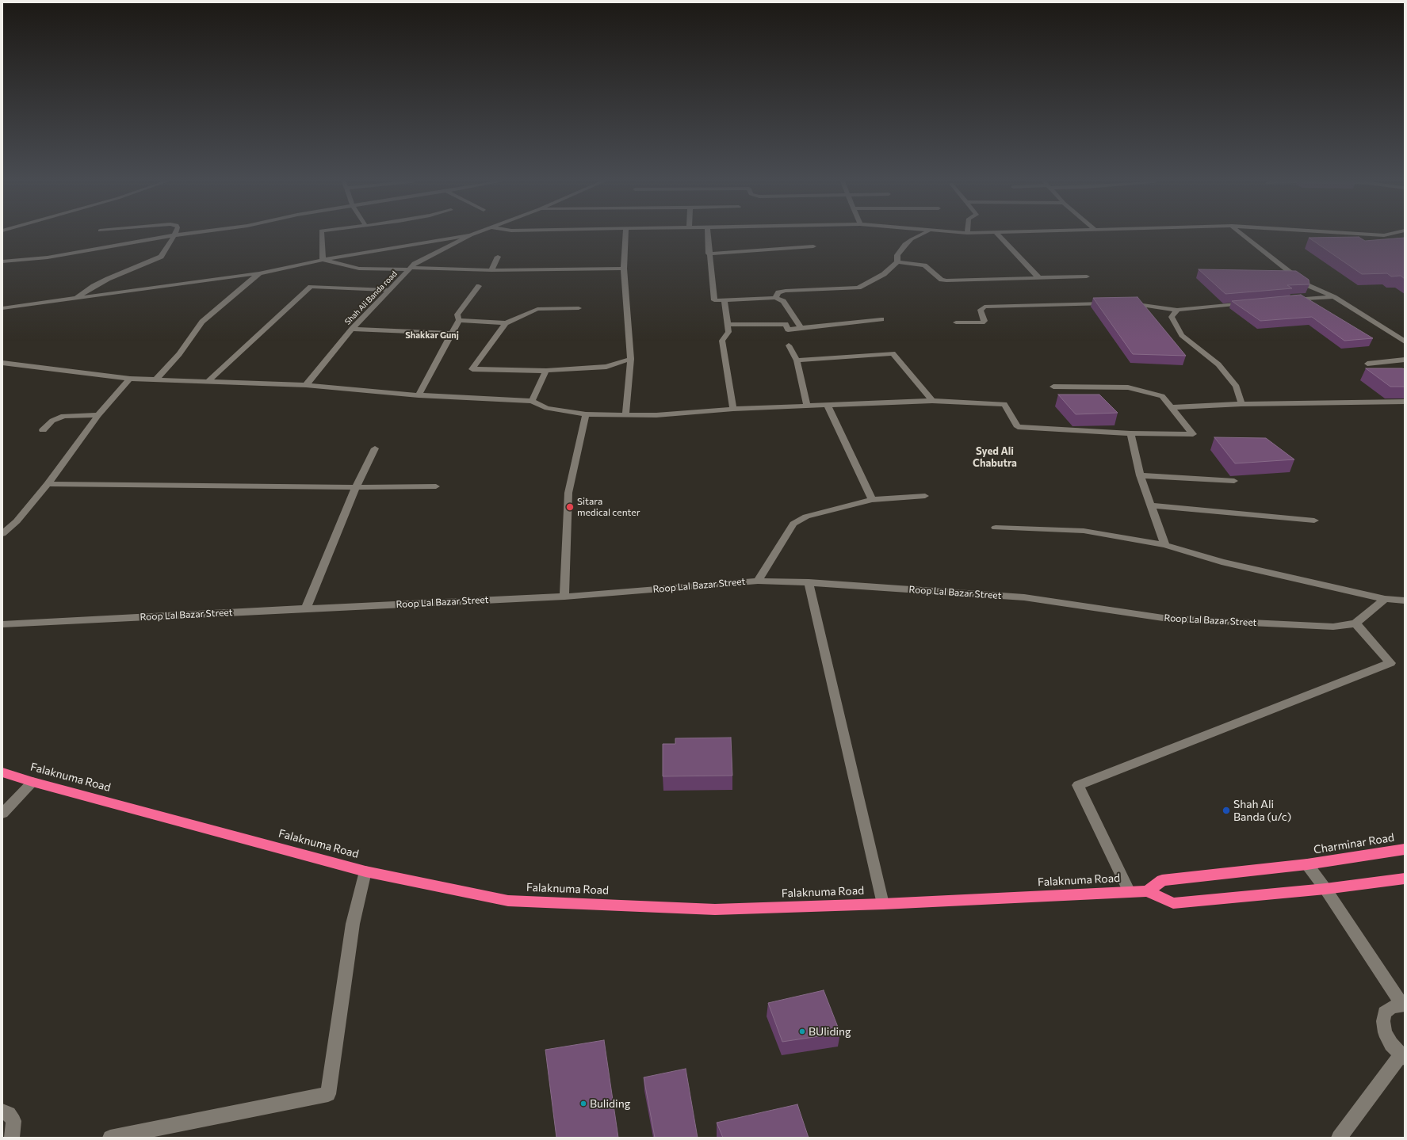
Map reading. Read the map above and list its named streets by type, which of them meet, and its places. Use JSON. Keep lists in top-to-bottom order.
{
  "streets": {
    "highway": ["Falaknuma Road", "Charminar Road"],
    "street": ["Shah Ali Banda road", "Roop Lal Bazar Street"]
  },
  "districts": ["Shakkar Gunj", "Syed Ali Chabutra"],
  "places": [
    "Sitara medical center",
    "Shah Ali Banda (u/c)",
    "BUliding",
    "Buliding"
  ]
}
